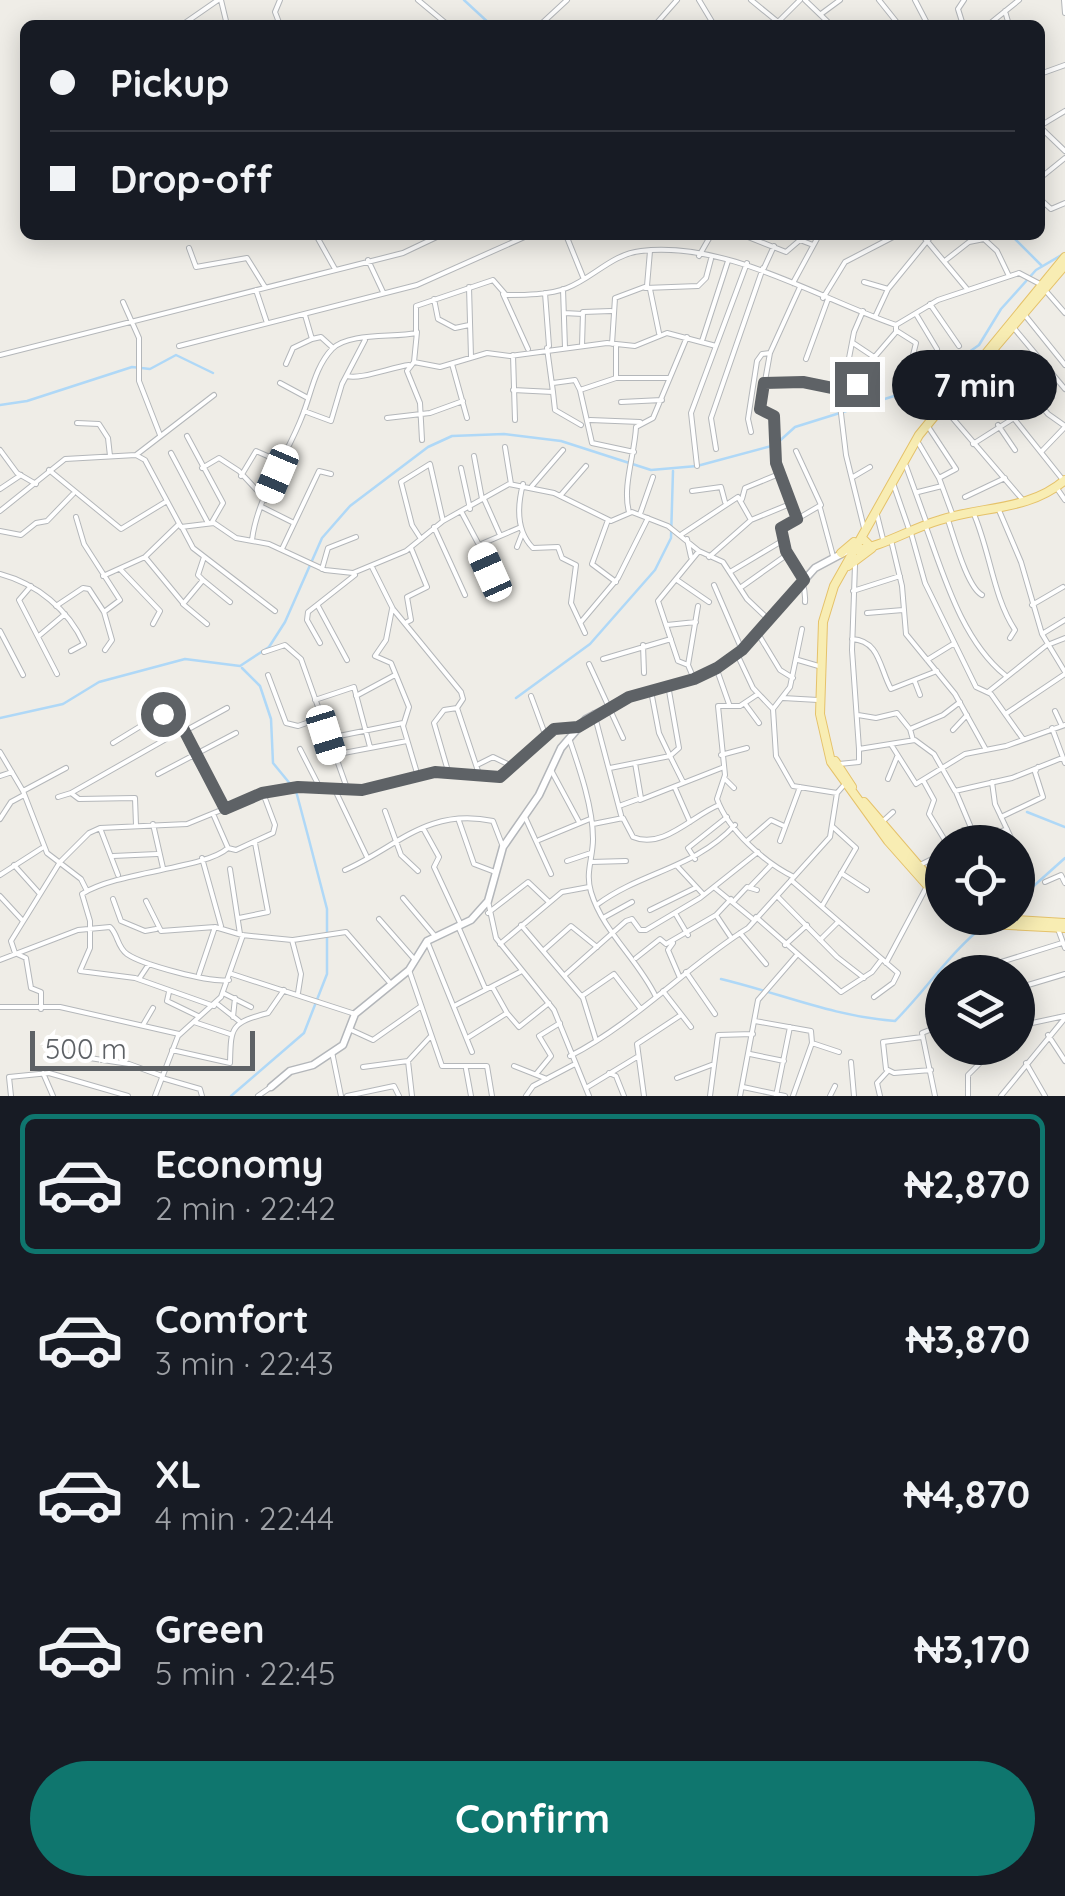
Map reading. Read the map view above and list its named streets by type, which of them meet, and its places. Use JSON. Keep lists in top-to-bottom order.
{
  "scale_bar": "500 m",
  "page": {
    "banner": ["Pickup", "Drop-off"],
    "bubble": "7 min",
    "scale": "500 m",
    "list": [
      {
        "name": "Economy",
        "note": "2 min · 22:42",
        "value": "₦2,870"
      },
      {
        "name": "Comfort",
        "note": "3 min · 22:43",
        "value": "₦3,870"
      },
      {
        "name": "XL",
        "note": "4 min · 22:44",
        "value": "₦4,870"
      },
      {
        "name": "Green",
        "note": "5 min · 22:45",
        "value": "₦3,170"
      }
    ],
    "buttons": "Confirm"
  }
}
